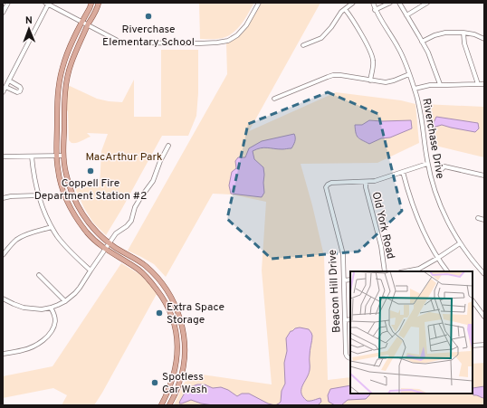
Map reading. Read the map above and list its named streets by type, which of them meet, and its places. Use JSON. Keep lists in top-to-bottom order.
{
  "streets": {
    "street": ["Riverchase Drive", "Old York Road", "Beacon Hill Drive"]
  },
  "crossings": [
    ["Old York Road", "Beacon Hill Drive"]
  ],
  "parks": ["MacArthur Park"],
  "places": [
    "Riverchase Elementary School",
    "Coppell Fire Department Station #2",
    "Extra Space Storage",
    "Spotless Car Wash"
  ],
  "north": "top"
}
